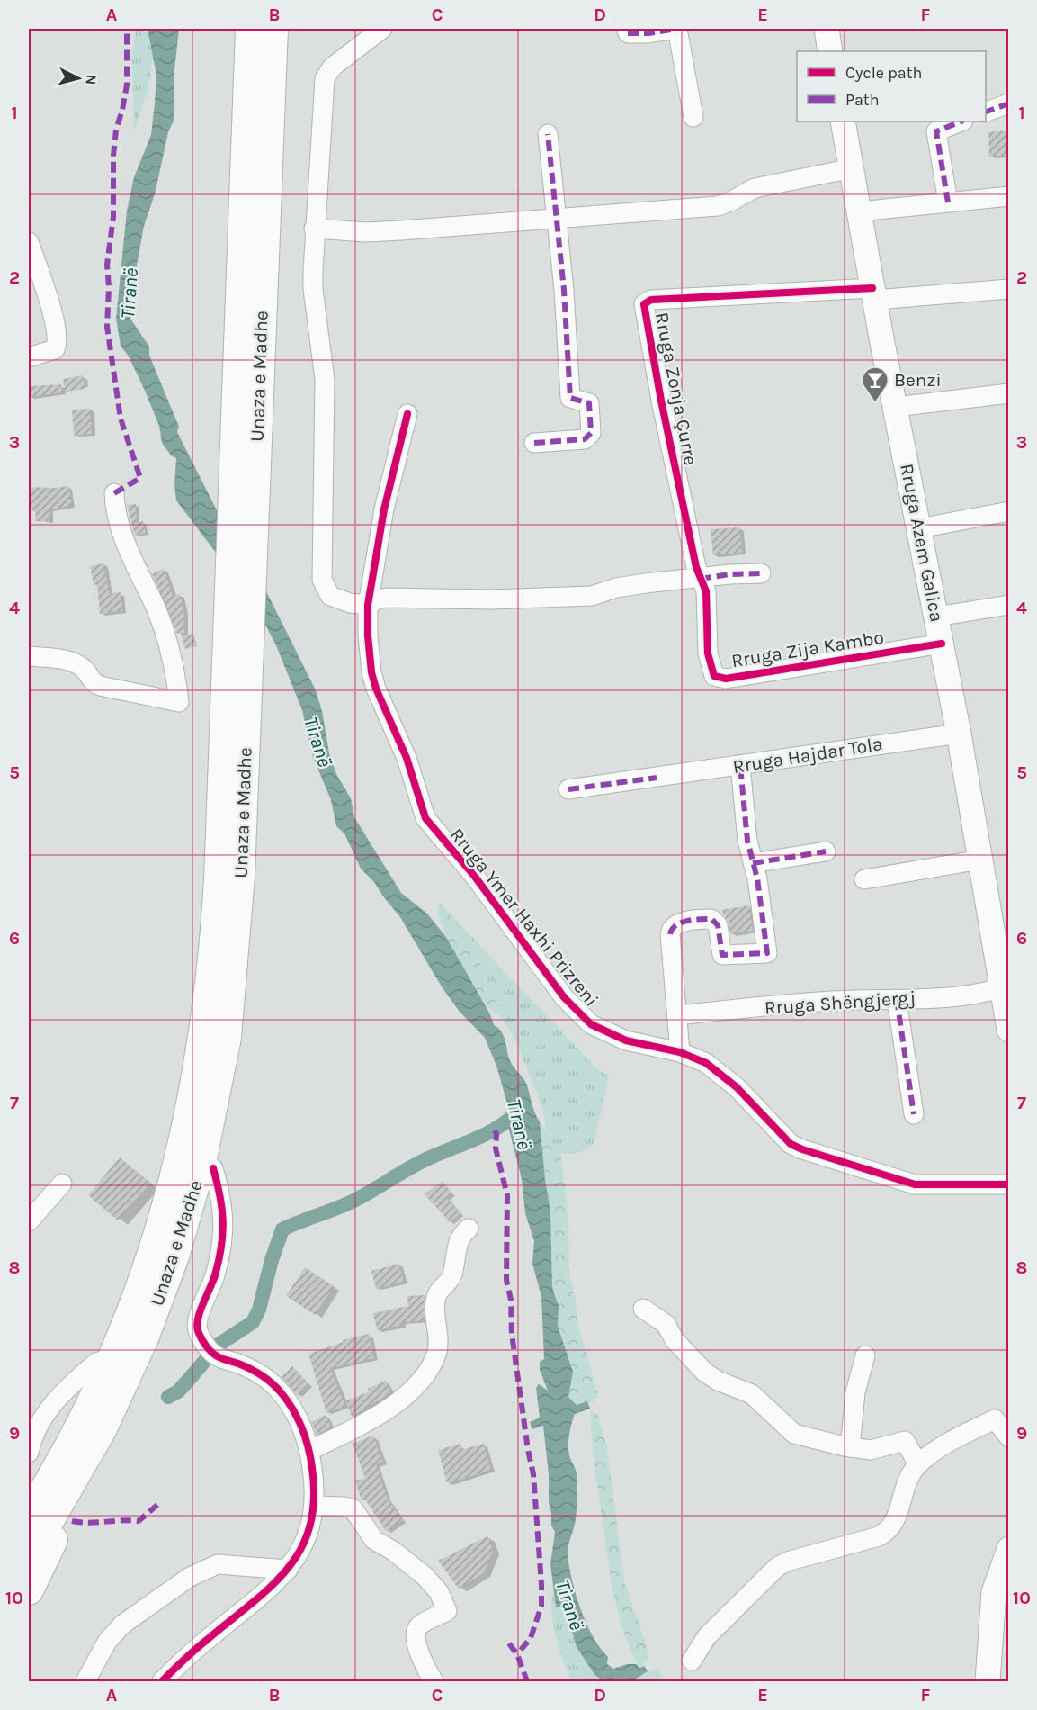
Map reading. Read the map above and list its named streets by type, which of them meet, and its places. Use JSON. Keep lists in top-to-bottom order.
{
  "streets": {
    "highway": ["Unaza e Madhe"],
    "main road": ["Rruga Azem Galica"],
    "street": [
      "Rruga Zonja Çurre",
      "Rruga Zija Kambo",
      "Rruga Hajdar Tola",
      "Rruga Ymer Haxhi Prizreni",
      "Rruga Shëngjergj"
    ]
  },
  "crossings": [
    ["Rruga Zonja Çurre", "Rruga Azem Galica"],
    ["Rruga Zonja Çurre", "Rruga Zija Kambo"],
    ["Rruga Azem Galica", "Rruga Zija Kambo"],
    ["Rruga Azem Galica", "Rruga Hajdar Tola"],
    ["Rruga Azem Galica", "Rruga Shëngjergj"]
  ],
  "water": ["Tiranë"],
  "places": {
    "bar": ["Benzi"]
  },
  "legend": ["Cycle path", "Path"],
  "north": "right",
  "grid": {
    "columns": [
      "A",
      "B",
      "C",
      "D",
      "E",
      "F"
    ],
    "rows": [
      "1",
      "2",
      "3",
      "4",
      "5",
      "6",
      "7",
      "8",
      "9",
      "10"
    ]
  }
}
